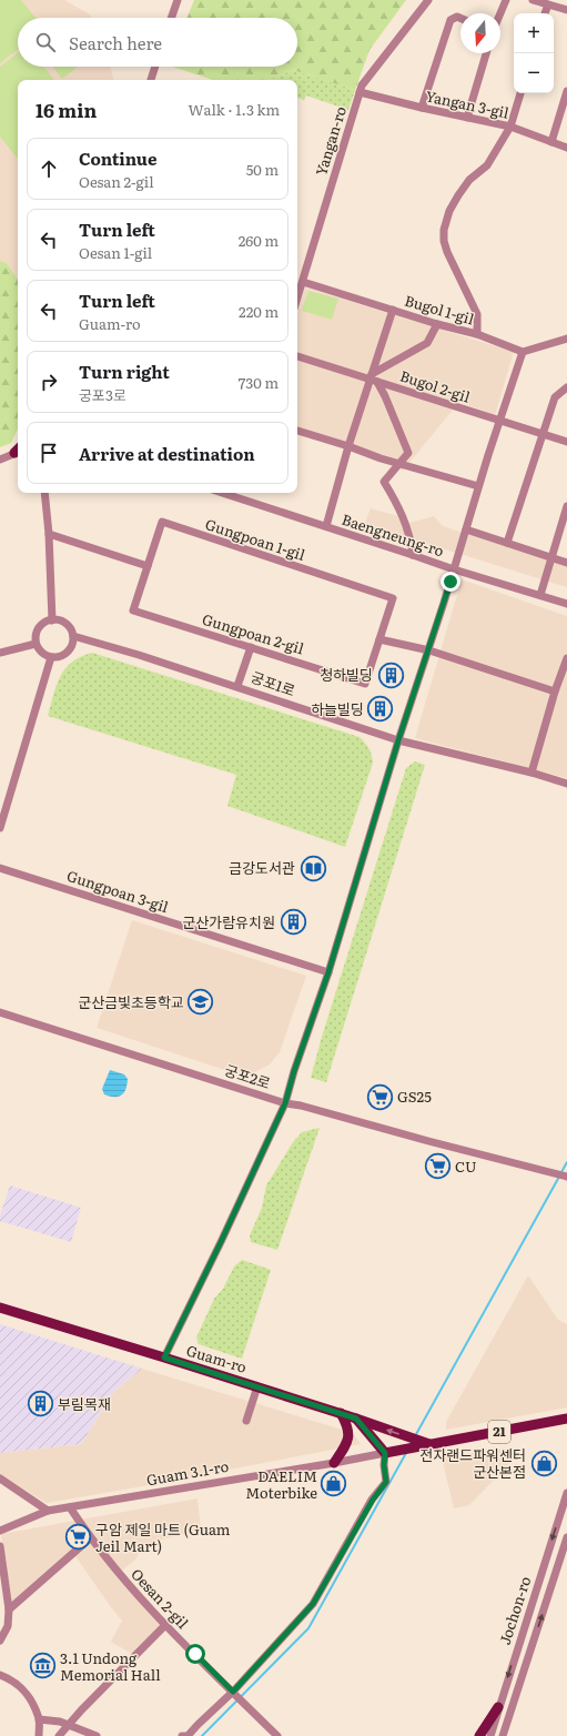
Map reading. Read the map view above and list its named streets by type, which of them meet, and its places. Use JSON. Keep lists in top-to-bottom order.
{
  "streets": {
    "main road": ["Guam-ro", "21"],
    "street": [
      "Yangan 3-gil",
      "Yangan-ro",
      "Bugol 1-gil",
      "Bugol 2-gil",
      "Baengneung-ro",
      "Gungpoan 1-gil",
      "Gungpoan 2-gil",
      "궁포1로",
      "Gungpoan 3-gil",
      "궁포2로",
      "Guam 3.1-ro",
      "Oesan 2-gil",
      "Jochon-ro"
    ]
  },
  "crossings": [
    ["Yangan 3-gil", "Yangan-ro"],
    ["Yangan-ro", "Bugol 1-gil"],
    ["Gungpoan 1-gil", "Gungpoan 2-gil"],
    ["Guam-ro", "21"],
    ["21", "Guam 3.1-ro"],
    ["Guam 3.1-ro", "Oesan 2-gil"]
  ],
  "places": {
    "building": [
      "청하빌딩",
      "하늘빌딩",
      "군산가람유치원",
      "부림목재"
    ],
    "library": ["금강도서관"],
    "school or university": ["군산금빛초등학교"],
    "supermarket": ["GS25", "CU", "구암 제일 마트 (Guam Jeil Mart)"],
    "shop": ["전자랜드파워센터 군산본점", "DAELIM Moterbike"],
    "museum": ["3.1 Undong Memorial Hall"]
  },
  "north": "bottom",
  "page": {
    "map_buttons": ["+", "−"],
    "search": "Search here",
    "heading": ["16 min", "Walk · 1.3 km"],
    "list": [
      ["Continue", "Oesan 2-gil", "50 m"],
      ["Turn left", "Oesan 1-gil", "260 m"],
      ["Turn left", "Guam-ro", "220 m"],
      ["Turn right", "궁포3로", "730 m"],
      "Arrive at destination"
    ]
  }
}
